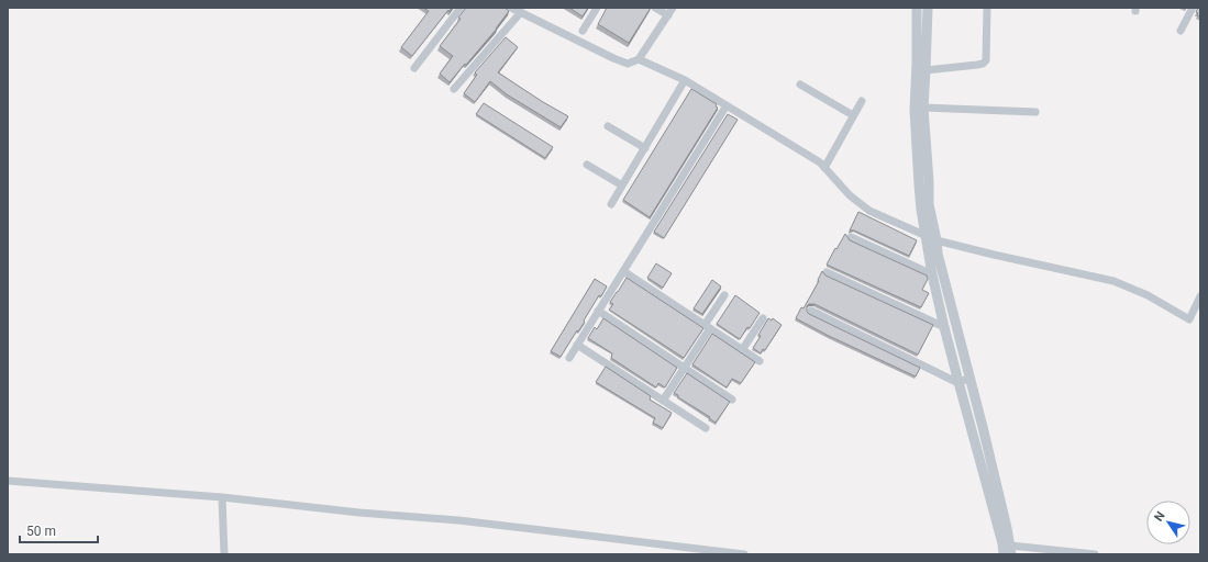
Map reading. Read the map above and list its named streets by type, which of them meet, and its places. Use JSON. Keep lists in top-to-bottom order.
{
  "scale_bar": "50 m",
  "north": "top left"
}
